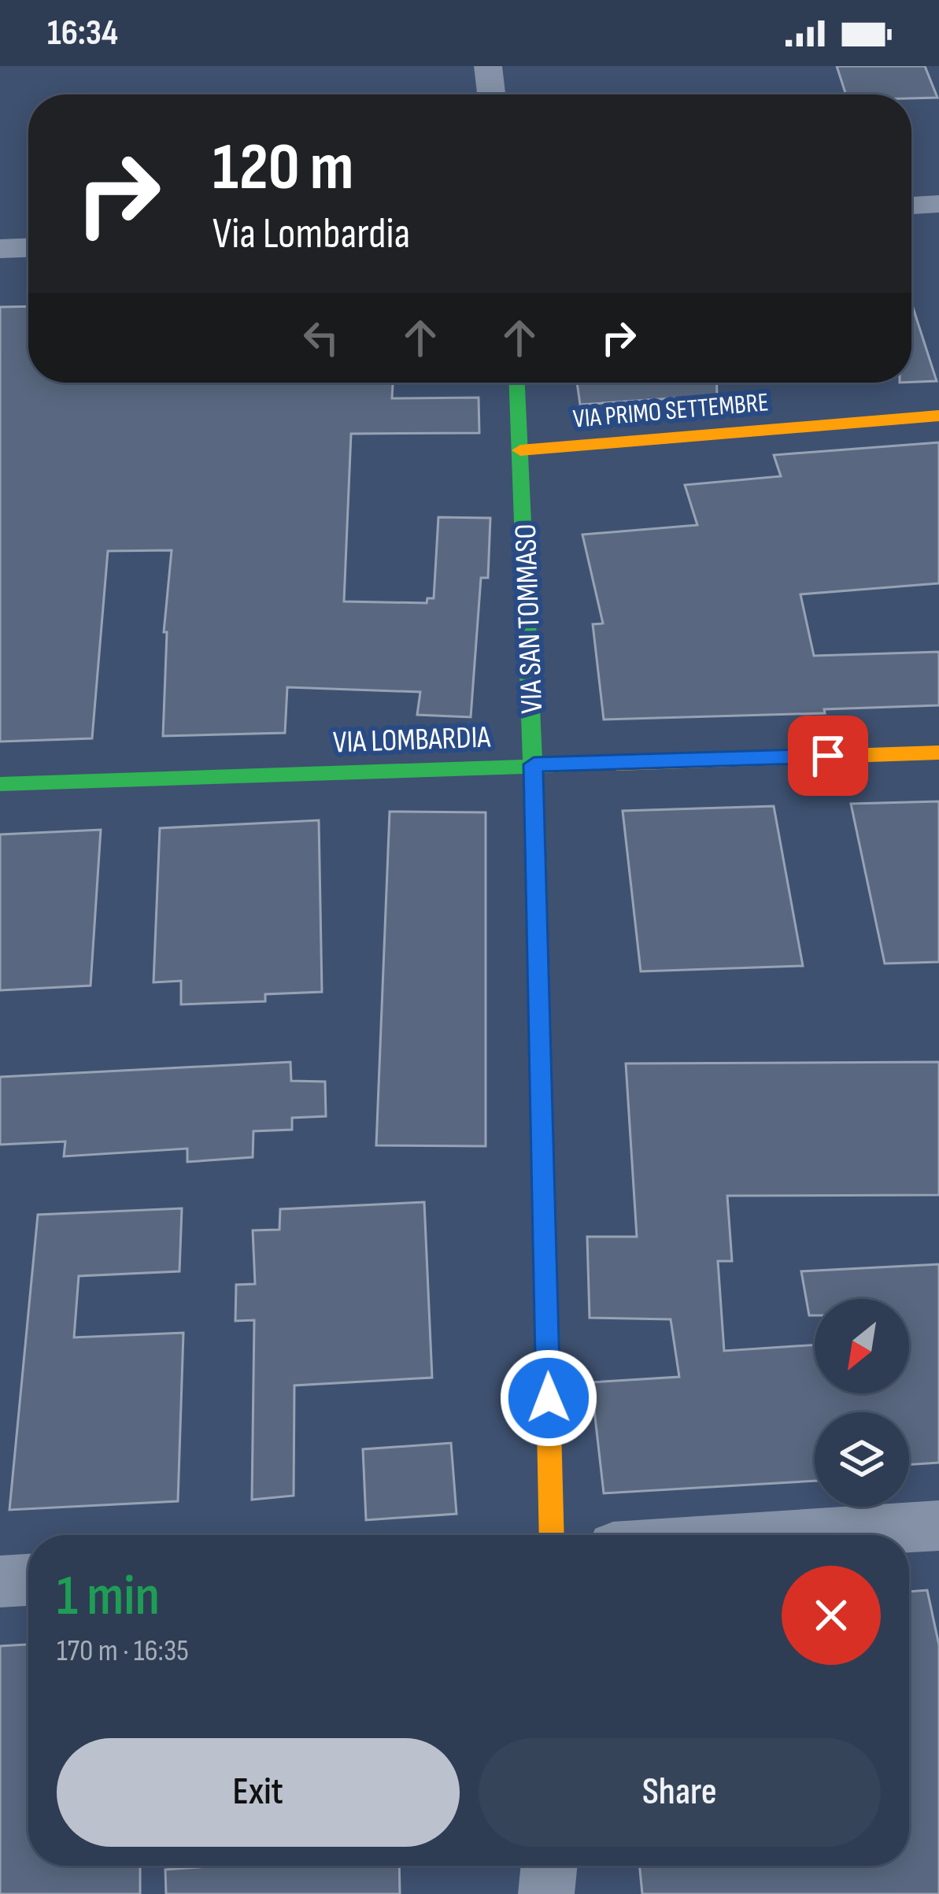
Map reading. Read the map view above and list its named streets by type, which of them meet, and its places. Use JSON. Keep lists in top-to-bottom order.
{
  "streets": {
    "street": ["VIA PRIMO SETTEMBRE", "VIA SAN TOMMASO", "VIA LOMBARDIA"]
  },
  "crossings": [
    ["VIA PRIMO SETTEMBRE", "VIA SAN TOMMASO"],
    ["VIA SAN TOMMASO", "VIA LOMBARDIA"]
  ],
  "north": "bottom left",
  "page": {
    "status": "16:34",
    "turn": ["120 m", "Via Lombardia"],
    "heading": ["1 min", "170 m · 16:35"],
    "buttons": ["Exit", "Share"]
  }
}
